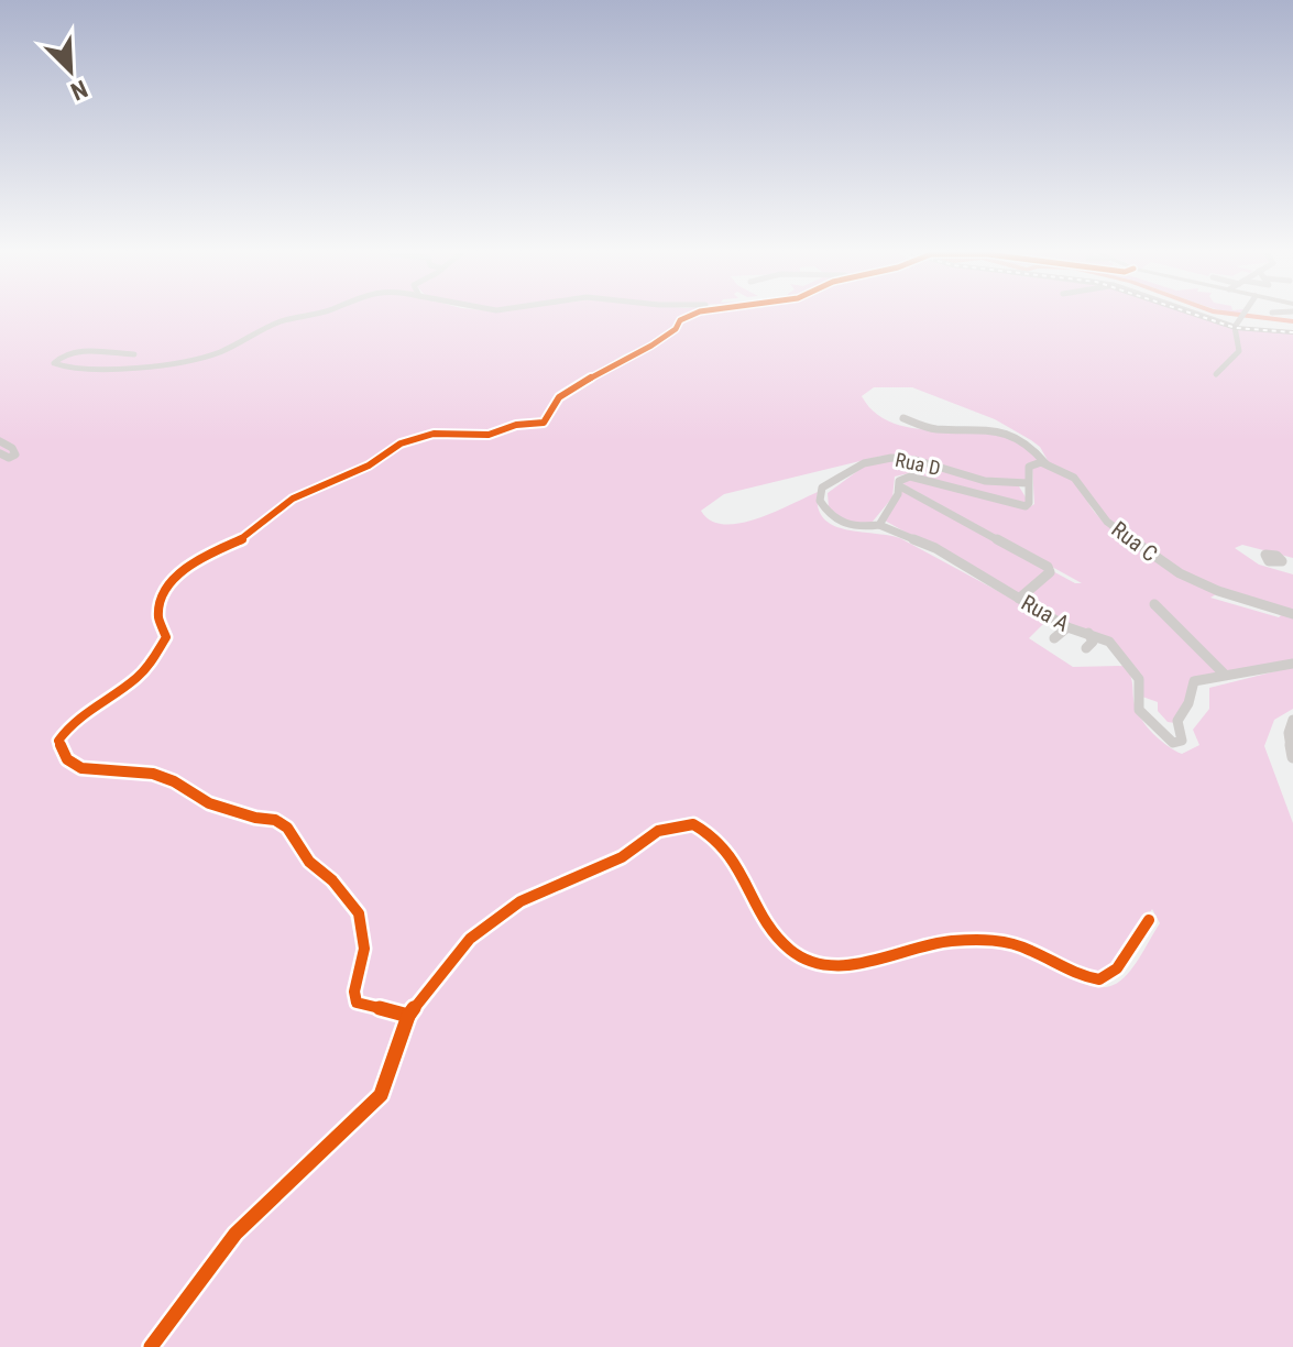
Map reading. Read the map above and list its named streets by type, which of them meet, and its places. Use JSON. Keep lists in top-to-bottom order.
{
  "streets": {
    "street": ["Rua D", "Rua C", "Rua A"]
  },
  "crossings": [
    ["Rua D", "Rua A"]
  ],
  "north": "bottom right"
}
